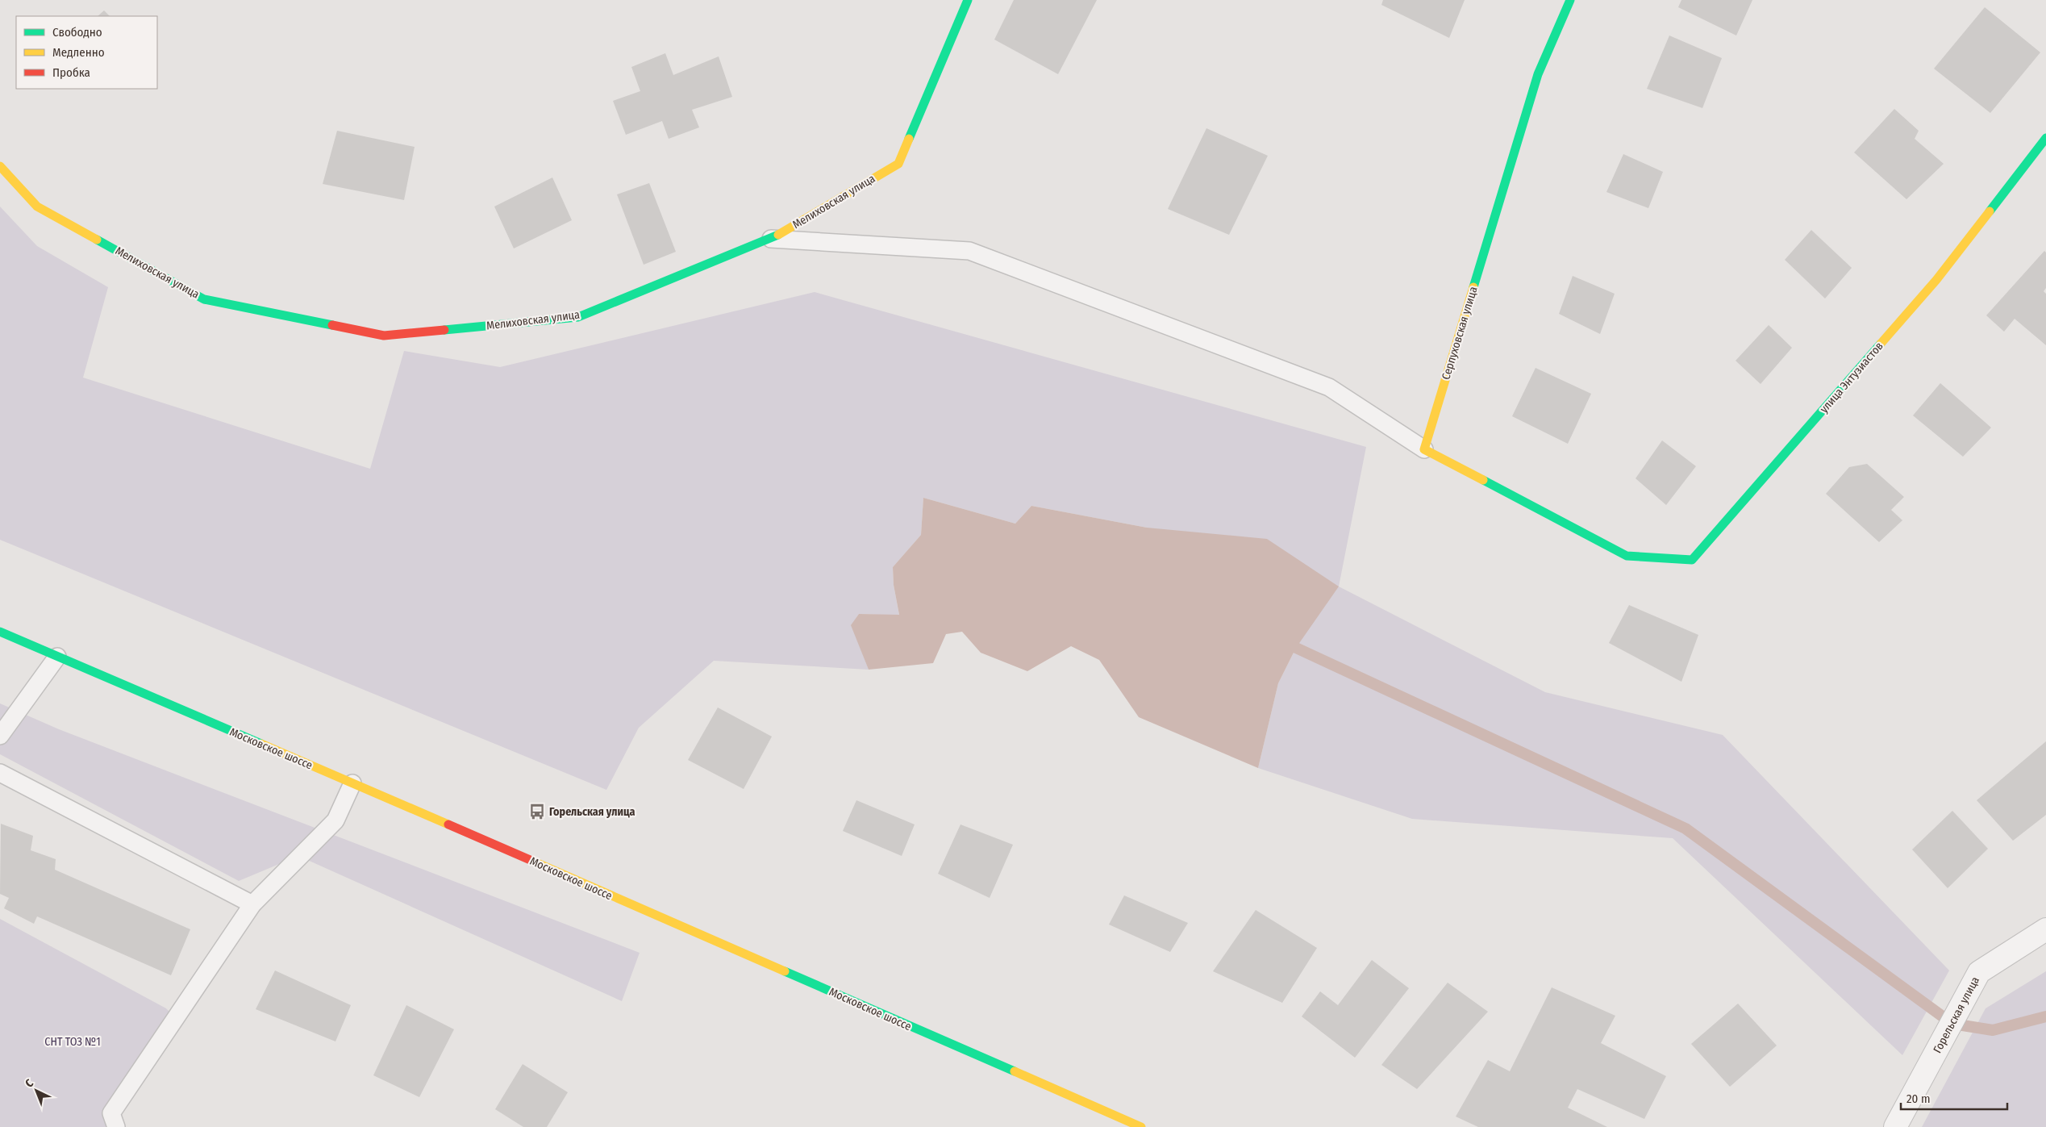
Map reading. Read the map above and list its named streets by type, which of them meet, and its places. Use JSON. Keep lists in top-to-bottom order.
{
  "streets": {
    "street": [
      "Мелиховская улица",
      "Серпуховская улица",
      "улица Энтузиастов",
      "Московское шоссе",
      "Горельская улица"
    ]
  },
  "crossings": [
    ["Серпуховская улица", "улица Энтузиастов"]
  ],
  "parks": ["СНТ ТОЗ №1"],
  "places": {
    "bus stop": ["Горельская улица"]
  },
  "legend": ["Свободно", "Медленно", "Пробка"],
  "scale_bar": "20 m",
  "north": "top left"
}
